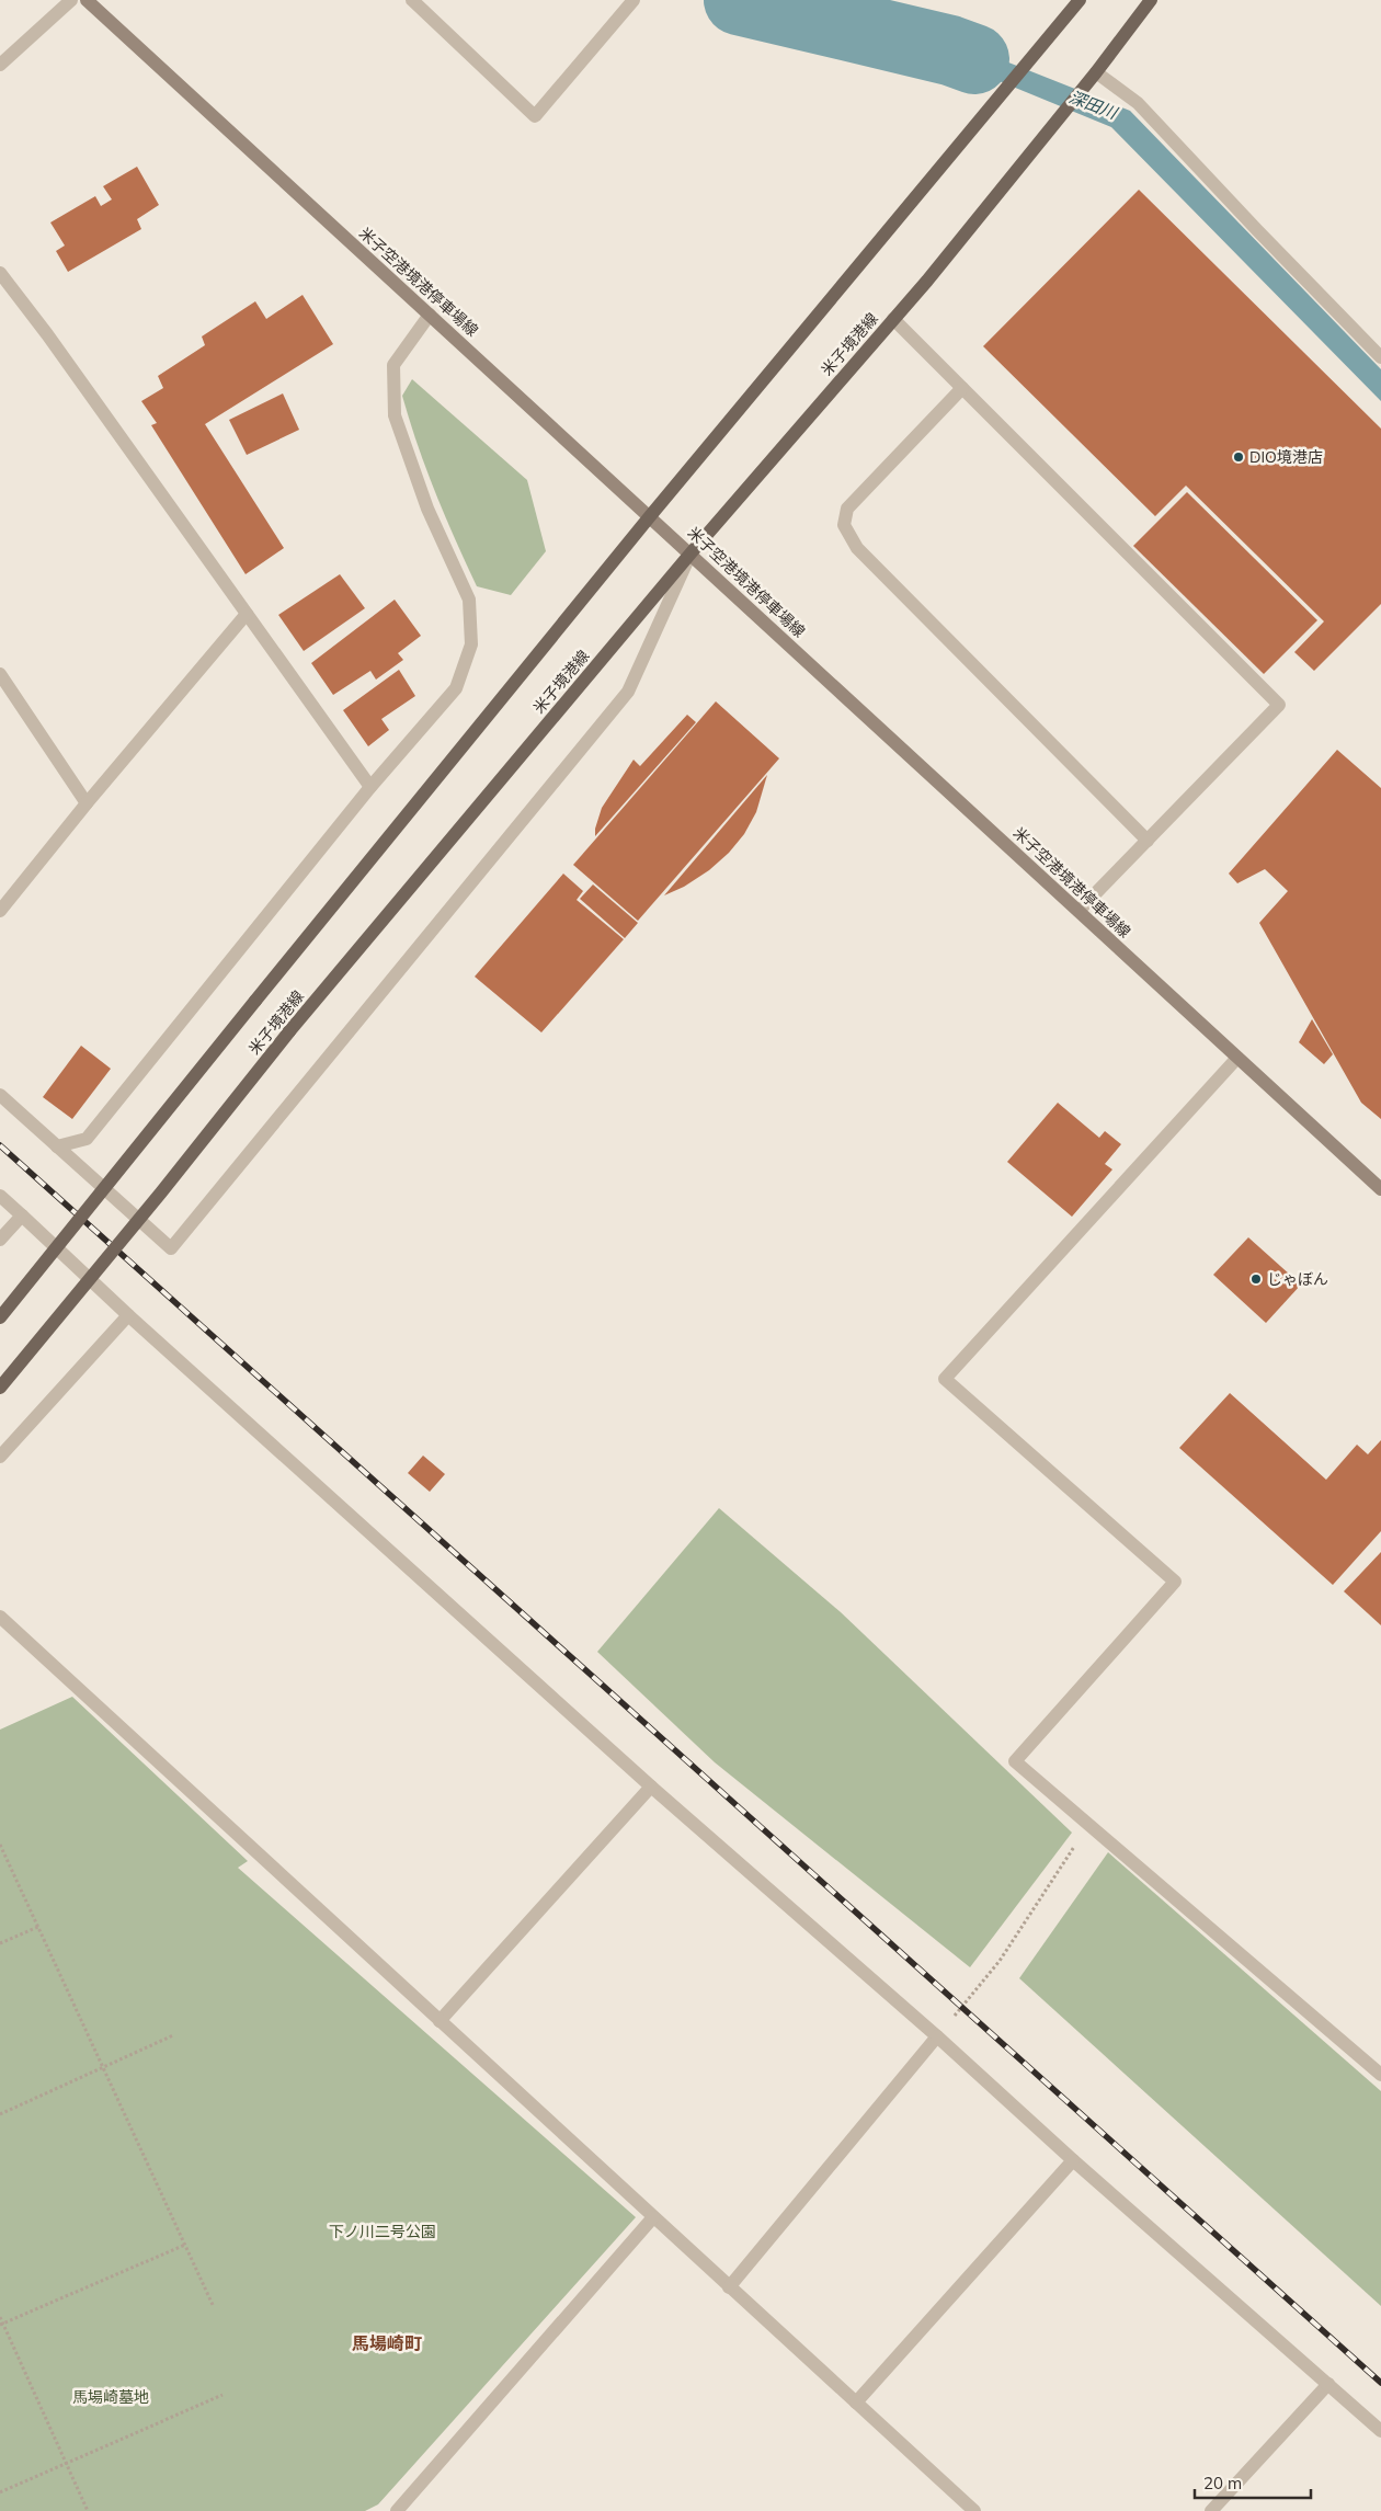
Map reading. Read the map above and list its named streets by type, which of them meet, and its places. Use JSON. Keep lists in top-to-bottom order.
{
  "streets": {
    "main road": ["米子空港境港停車場線", "米子境港線"]
  },
  "crossings": [
    ["米子空港境港停車場線", "米子境港線"]
  ],
  "districts": ["馬場崎町"],
  "water": ["深田川"],
  "parks": ["下ノ川二号公園", "馬場崎墓地"],
  "places": ["DIO境港店", "じゃぼん"],
  "scale_bar": "20 m"
}
